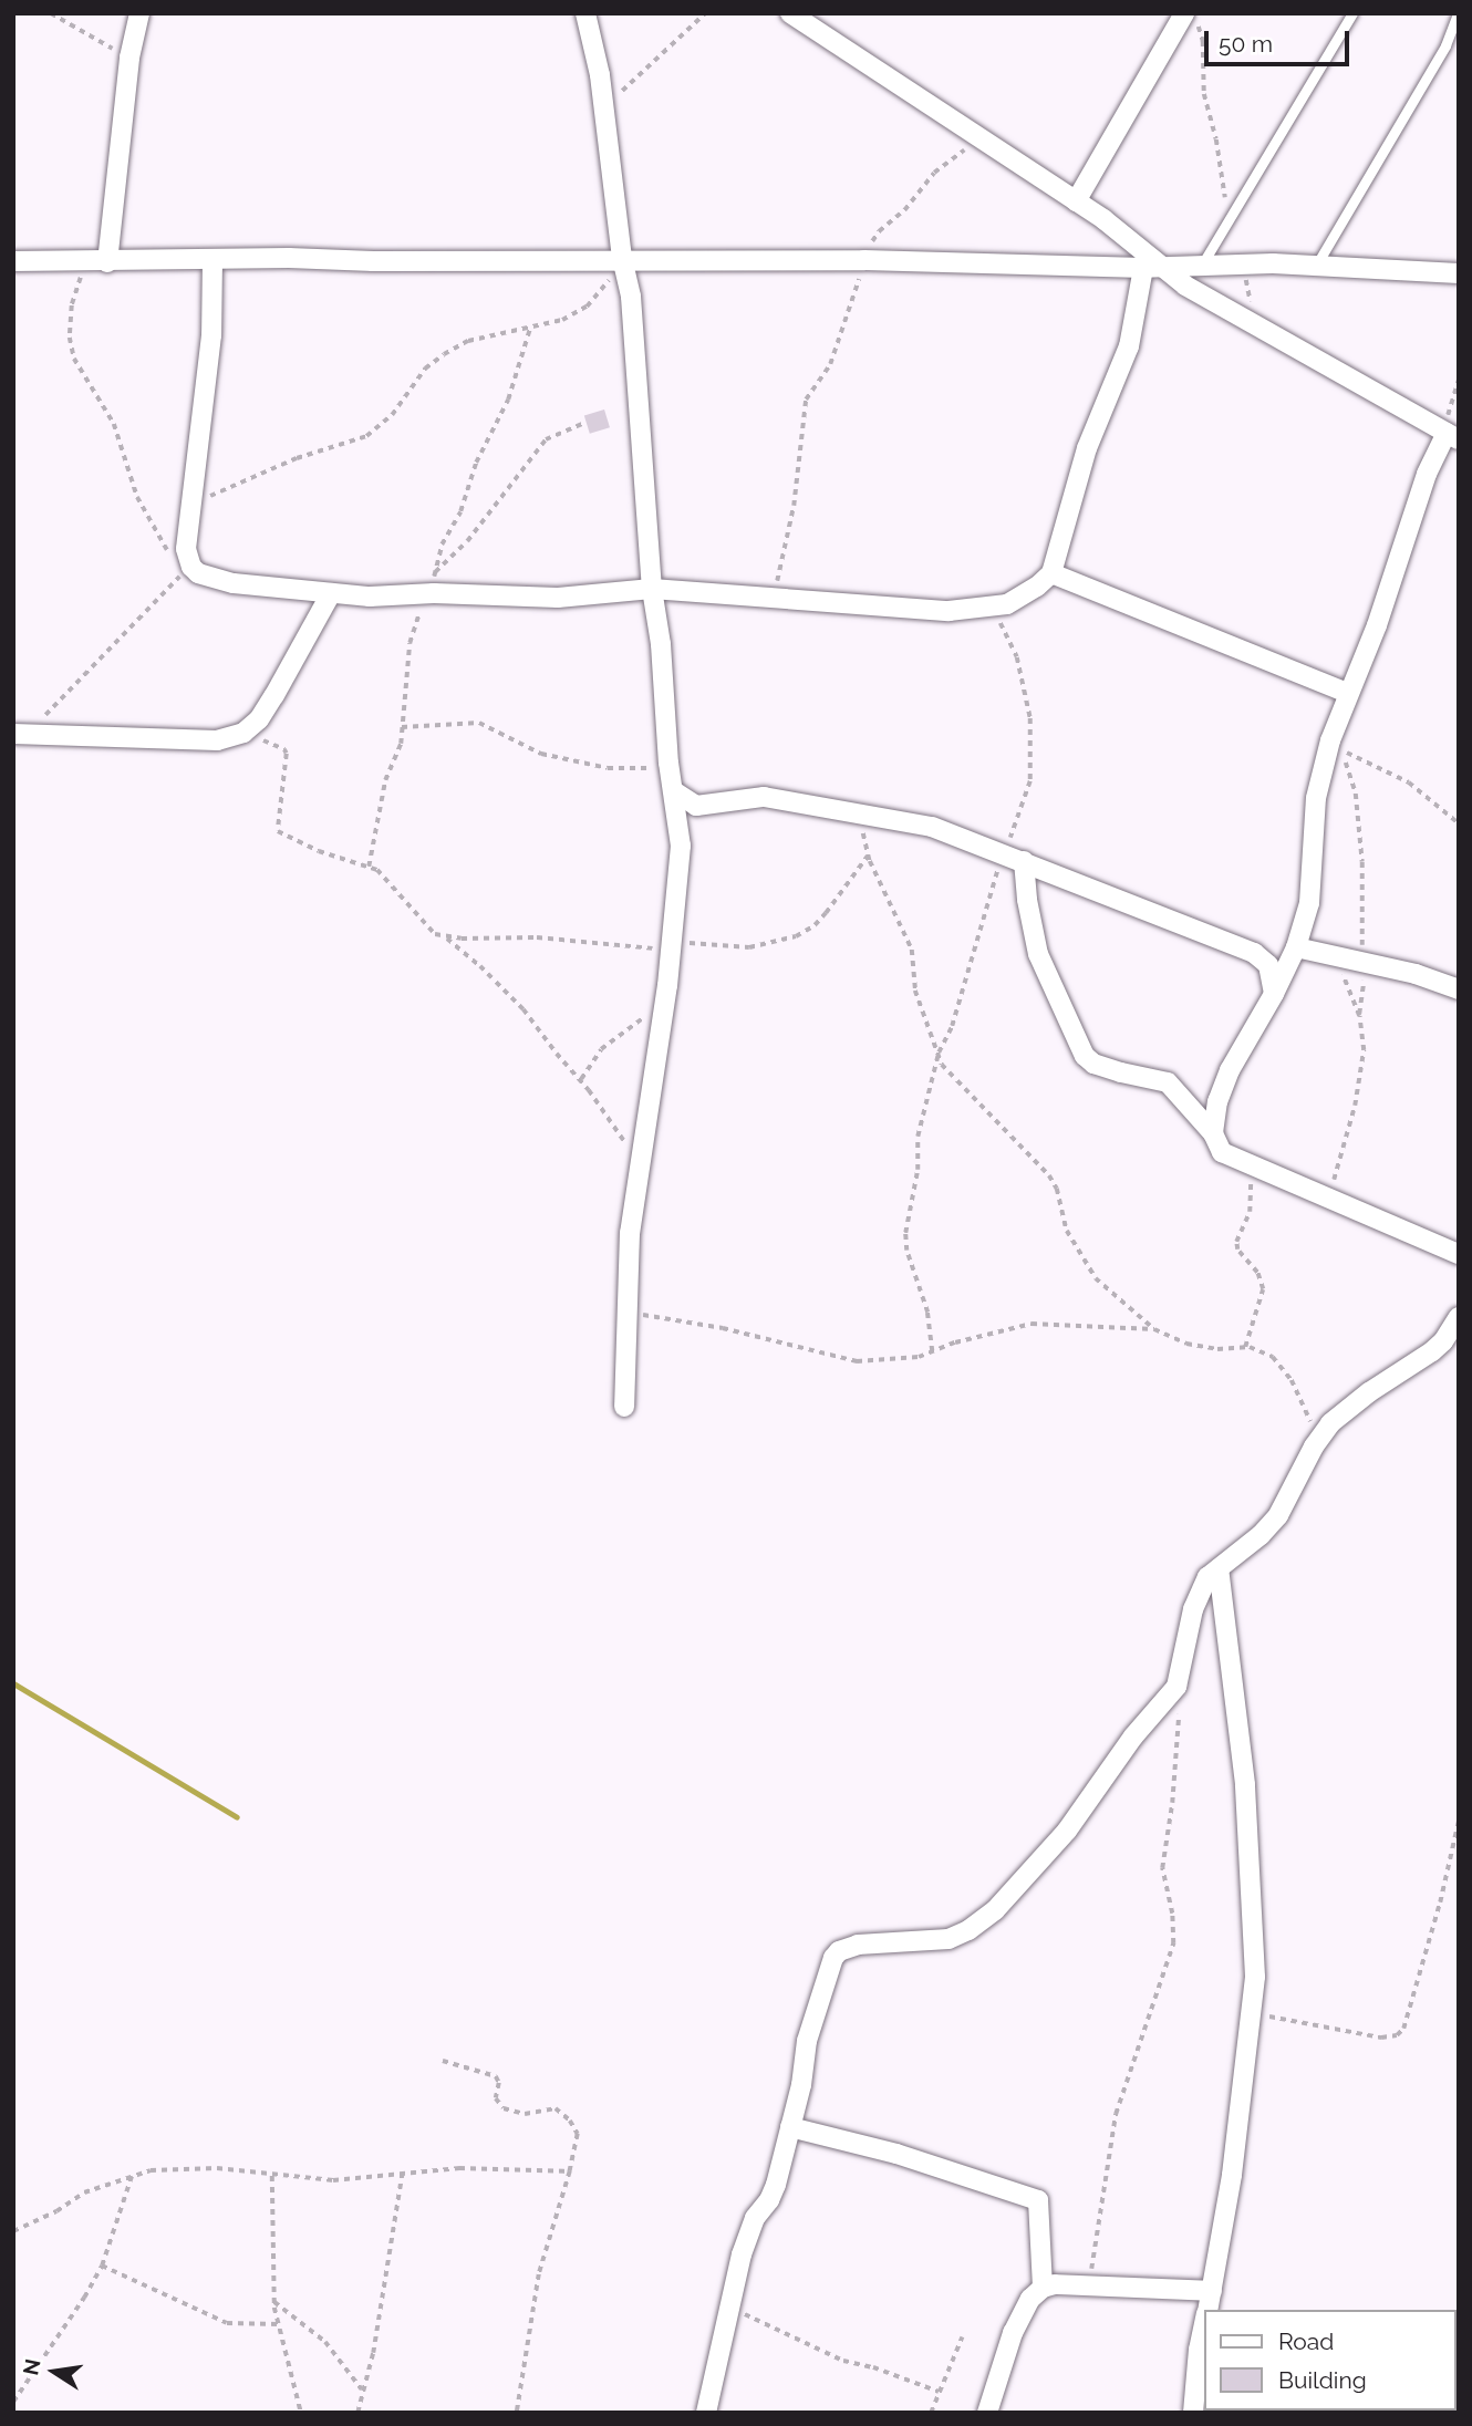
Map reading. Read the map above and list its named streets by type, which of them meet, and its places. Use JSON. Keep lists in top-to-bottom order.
{
  "legend": ["Road", "Building"],
  "scale_bar": "50 m",
  "north": "left"
}
